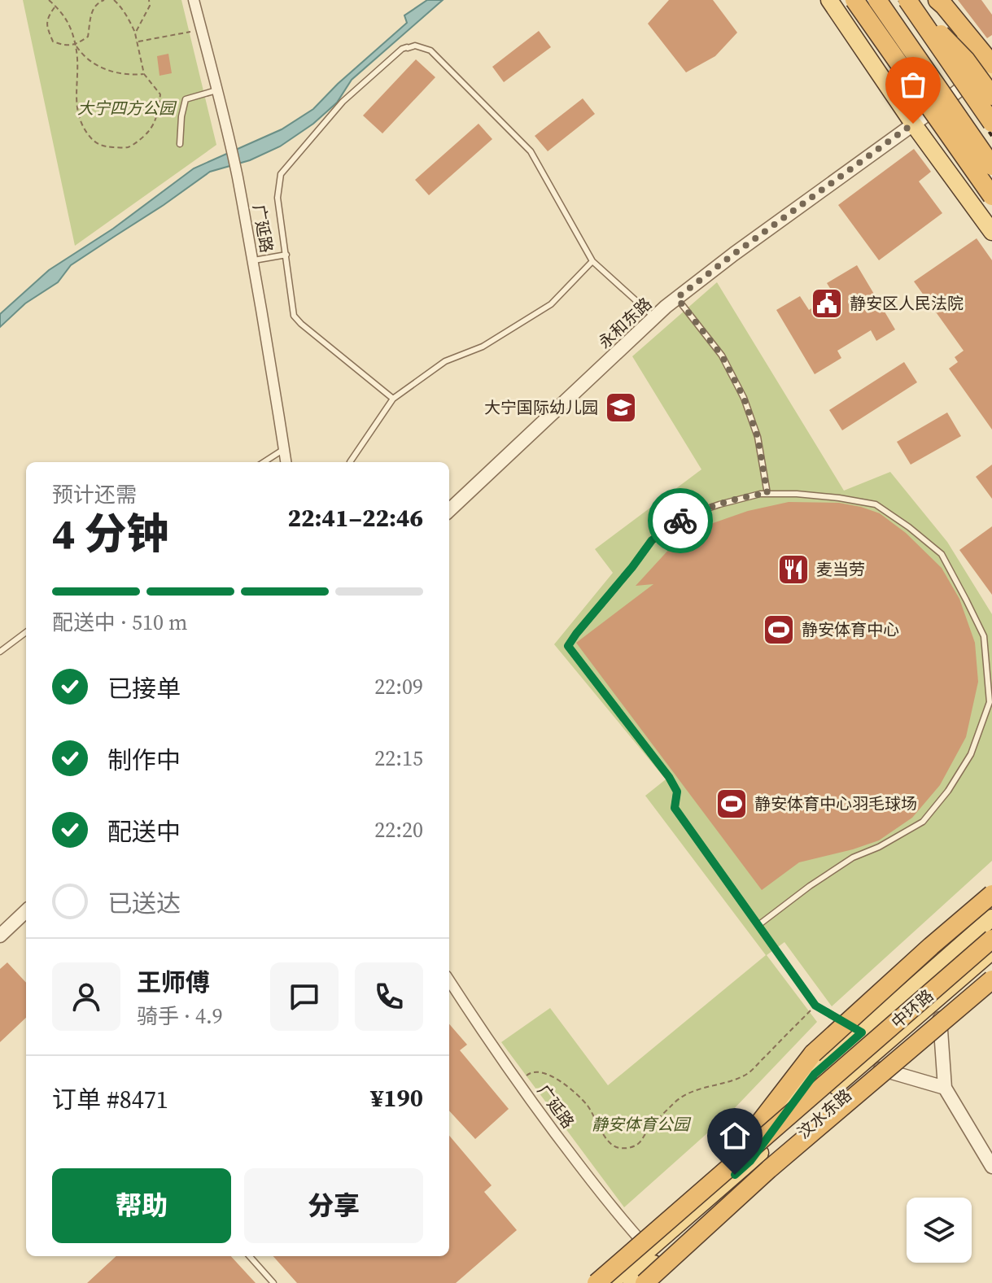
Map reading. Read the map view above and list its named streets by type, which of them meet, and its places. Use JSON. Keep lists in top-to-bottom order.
{
  "streets": {
    "highway": ["中环路"],
    "main road": ["汶水东路"],
    "street": ["广延路", "永和东路"]
  },
  "crossings": [
    ["广延路", "汶水东路"],
    ["中环路", "汶水东路"]
  ],
  "parks": ["大宁四方公园", "静安体育公园"],
  "places": {
    "public building": ["静安区人民法院"],
    "school or university": ["大宁国际幼儿园"],
    "restaurant": ["麦当劳"],
    "sports": ["静安体育中心", "静安体育中心羽毛球场"]
  },
  "page": {
    "heading": ["4 分钟", "预计还需", "22:41–22:46"],
    "panel": [
      "王师傅",
      "骑手 · 4.9",
      "订单 #8471",
      "¥190"
    ],
    "bar": "配送中 · 510 m",
    "list": [
      ["已接单", "22:09"],
      ["制作中", "22:15"],
      ["配送中", "22:20"],
      "已送达"
    ],
    "buttons": ["帮助", "分享"]
  }
}
